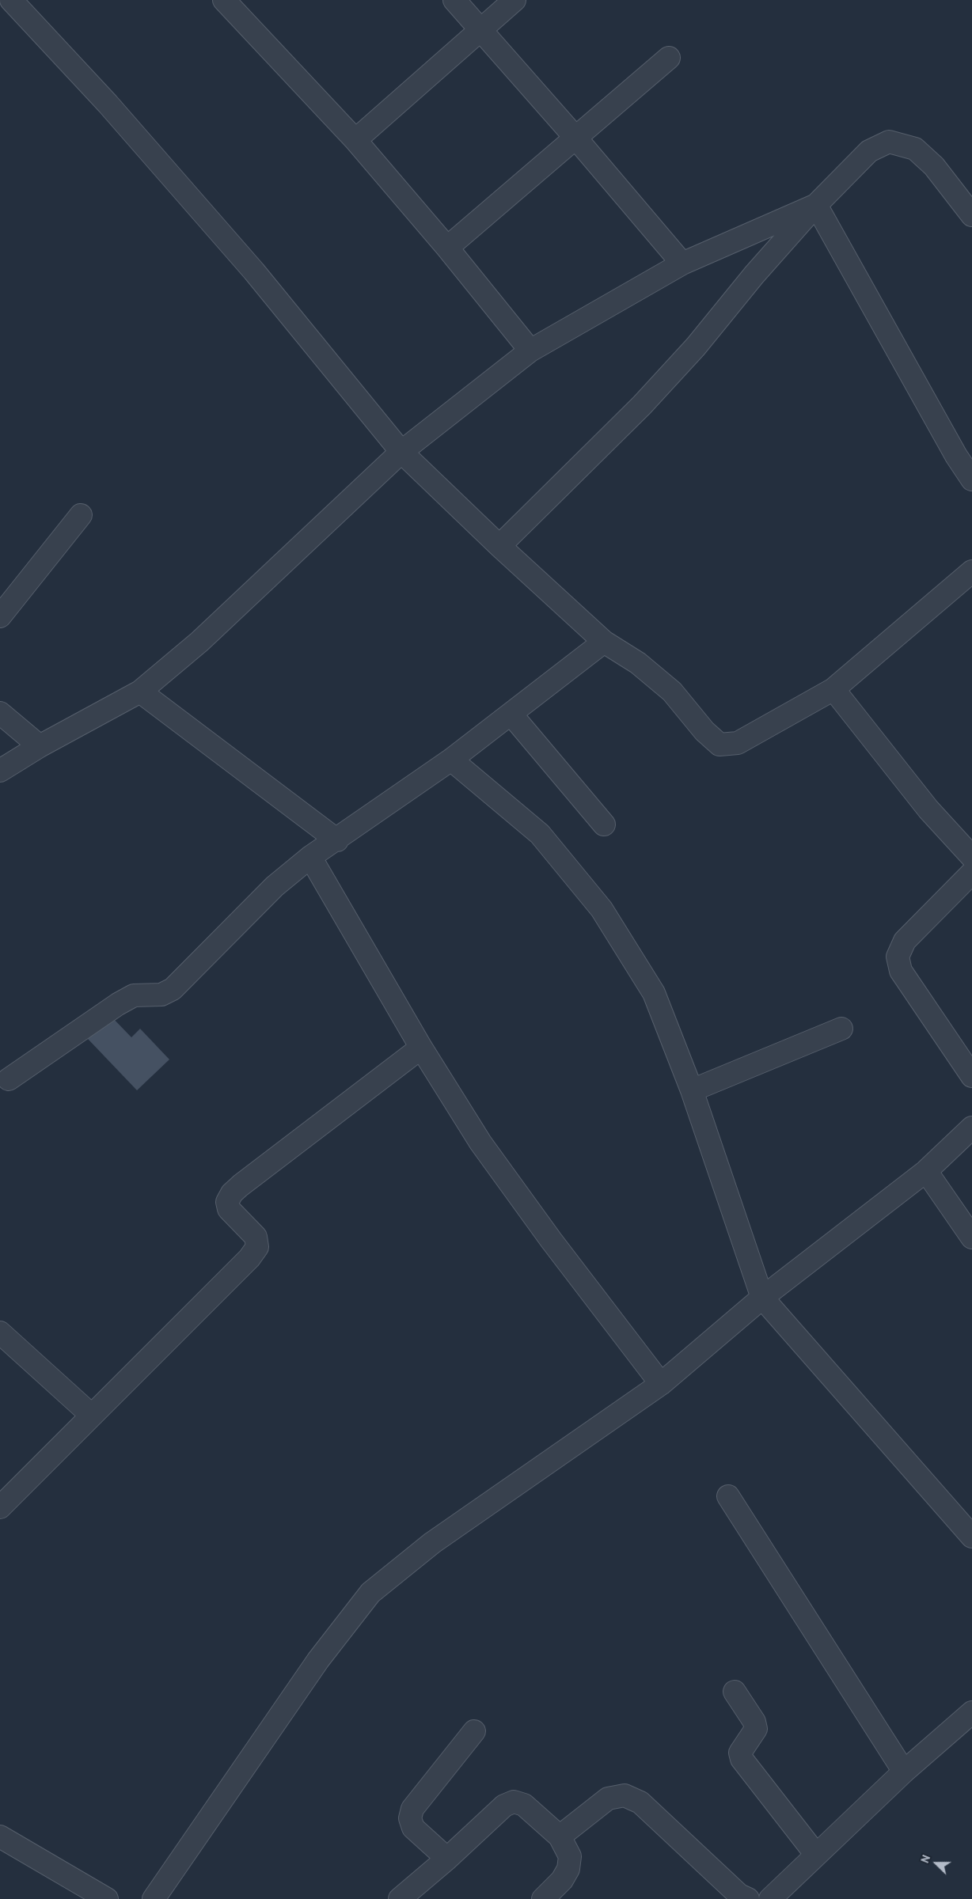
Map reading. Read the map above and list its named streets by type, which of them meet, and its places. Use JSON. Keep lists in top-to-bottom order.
{
  "north": "left"
}
